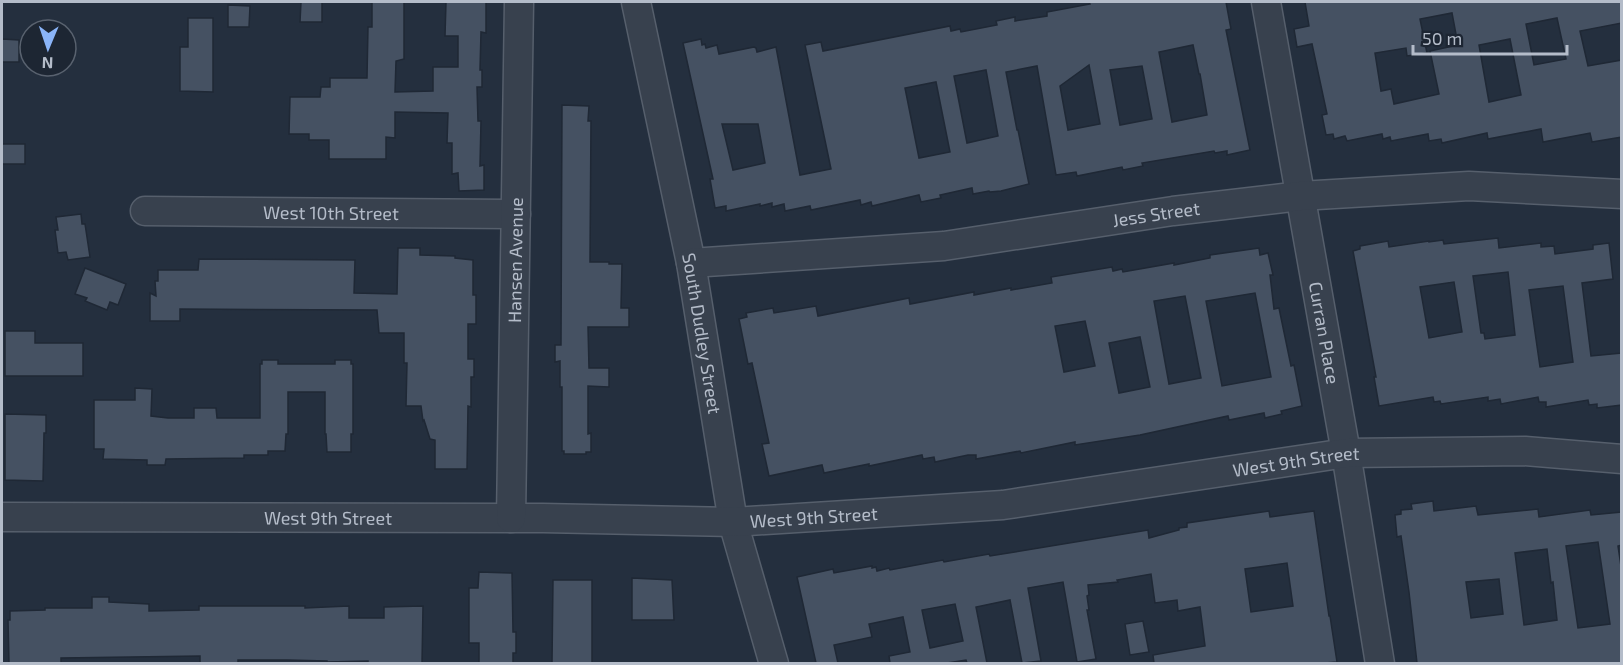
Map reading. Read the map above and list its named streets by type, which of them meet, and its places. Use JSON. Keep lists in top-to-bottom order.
{
  "streets": {
    "street": [
      "West 10th Street",
      "Jess Street",
      "Hansen Avenue",
      "Curran Place",
      "South Dudley Street",
      "West 9th Street"
    ]
  },
  "crossings": [
    ["West 10th Street", "Hansen Avenue"],
    ["Jess Street", "Curran Place"],
    ["Jess Street", "South Dudley Street"],
    ["Hansen Avenue", "West 9th Street"],
    ["Curran Place", "West 9th Street"],
    ["South Dudley Street", "West 9th Street"]
  ],
  "scale_bar": "50 m",
  "north": "bottom"
}
